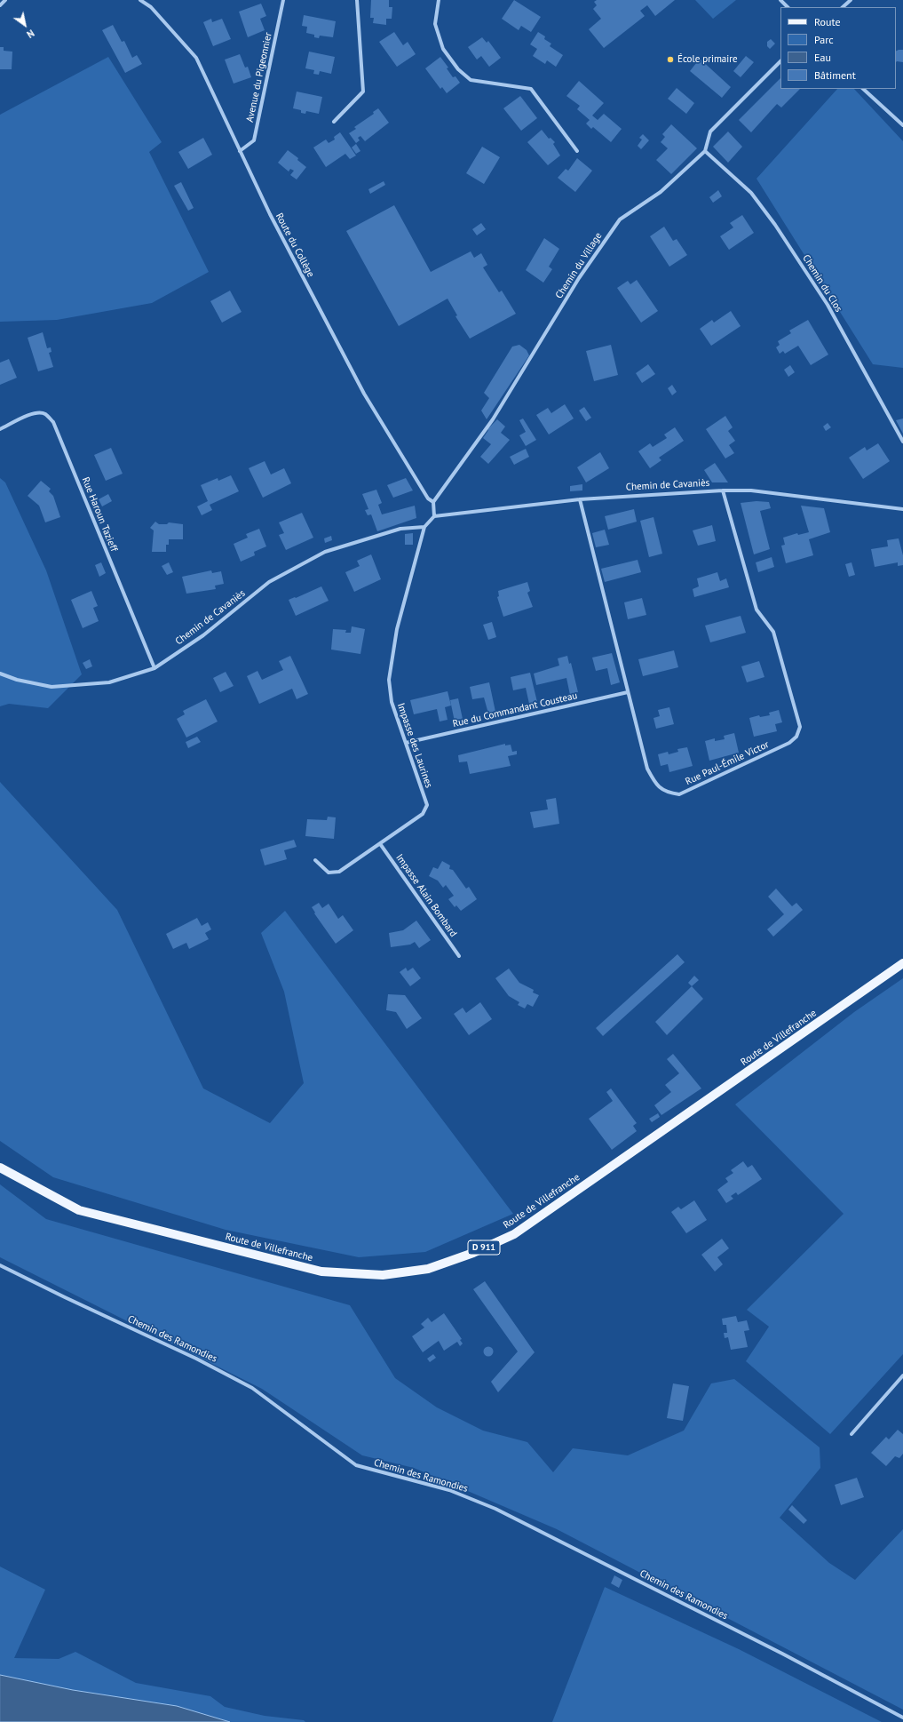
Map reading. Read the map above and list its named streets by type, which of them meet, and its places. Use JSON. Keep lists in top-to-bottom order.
{
  "streets": {
    "main road": ["Route de Villefranche", "D 911"],
    "street": [
      "Avenue du Pigeonnier",
      "Route du Collège",
      "Chemin du Village",
      "Chemin du Clos",
      "Chemin de Cavaniès",
      "Rue Haroun Tazieff",
      "Rue du Commandant Cousteau",
      "Impasse des Laurines",
      "Rue Paul-Émile Victor",
      "Impasse Alain Bombard",
      "Chemin des Ramondies"
    ]
  },
  "crossings": [
    ["Avenue du Pigeonnier", "Route du Collège"],
    ["Route du Collège", "Chemin du Village"],
    ["Chemin du Village", "Chemin du Clos"],
    ["Chemin de Cavaniès", "Rue Haroun Tazieff"],
    ["Chemin de Cavaniès", "Impasse des Laurines"],
    ["Chemin de Cavaniès", "Rue Paul-Émile Victor"],
    ["Rue du Commandant Cousteau", "Impasse des Laurines"],
    ["Rue du Commandant Cousteau", "Rue Paul-Émile Victor"],
    ["Impasse des Laurines", "Impasse Alain Bombard"]
  ],
  "places": ["École primaire"],
  "legend": [
    "Route",
    "Parc",
    "Eau",
    "Bâtiment"
  ],
  "north": "bottom right"
}
